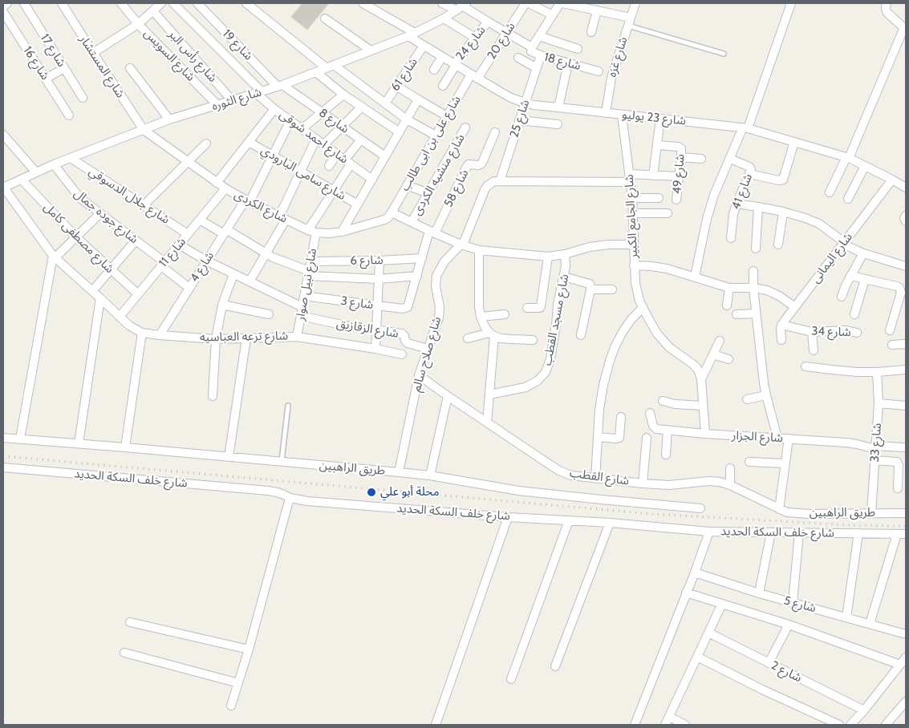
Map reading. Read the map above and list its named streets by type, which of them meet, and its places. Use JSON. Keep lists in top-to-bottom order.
{
  "streets": {
    "street": [
      "شارع 20",
      "شارع 24",
      "شارع 19",
      "شارع 17",
      "شارع السويس",
      "شارع رأس البر",
      "شارع غزه",
      "شارع 18",
      "شارع 16",
      "شارع المستشار",
      "شارع 61",
      "شارع الثوره",
      "شارع 23 يوليو",
      "شارع 25",
      "شارع 8",
      "شارع احمد شوقى",
      "شارع على بن ابى طالب",
      "شارع سامى البارودي",
      "شارع 49",
      "شارع منشيه الكردى",
      "شارع 58",
      "شارع 41",
      "شارع جلال الدسوقي",
      "شارع الكردى",
      "شارع جوده جمال",
      "شارع الجامع الكبير",
      "شارع مصطفى كامل",
      "شارع 11",
      "شارع اليمانى",
      "شارع 6",
      "شارع 4",
      "شارع نبيل صوار",
      "شارع 3",
      "شارع مسجد القطب",
      "شارع الزقازيق",
      "شارع 34",
      "شارع ترعه العباسيه",
      "شارع صلاح سالم",
      "شارع الجزار",
      "شارع 33",
      "طريق الراهبين",
      "شارع القطب",
      "شارع خلف السكة الحديد",
      "شارع 5",
      "شارع 2"
    ]
  },
  "crossings": [
    ["شارع 20", "شارع 23 يوليو"],
    ["شارع 20", "شارع على بن ابى طالب"],
    ["شارع 24", "شارع 23 يوليو"],
    ["شارع 19", "شارع الثوره"],
    ["شارع 19", "شارع 8"],
    ["شارع السويس", "شارع الثوره"],
    ["شارع رأس البر", "شارع الثوره"],
    ["شارع غزه", "شارع 23 يوليو"],
    ["شارع 18", "شارع 25"],
    ["شارع المستشار", "شارع الثوره"],
    ["شارع المستشار", "شارع الكردى"],
    ["شارع 61", "شارع 23 يوليو"],
    ["شارع الثوره", "شارع 23 يوليو"],
    ["شارع الثوره", "شارع 8"],
    ["شارع الثوره", "شارع احمد شوقى"],
    ["شارع الثوره", "شارع جلال الدسوقي"],
    ["شارع الثوره", "شارع الكردى"],
    ["شارع الثوره", "شارع جوده جمال"],
    ["شارع الثوره", "شارع مصطفى كامل"],
    ["شارع الثوره", "شارع ترعه العباسيه"],
    ["شارع 23 يوليو", "شارع 25"],
    ["شارع 23 يوليو", "شارع على بن ابى طالب"],
    ["شارع 23 يوليو", "شارع الجامع الكبير"],
    ["شارع 23 يوليو", "شارع اليمانى"],
    ["شارع 25", "شارع صلاح سالم"],
    ["شارع احمد شوقى", "شارع 4"],
    ["شارع على بن ابى طالب", "شارع الكردى"],
    ["شارع سامى البارودي", "شارع 4"],
    ["شارع جلال الدسوقي", "شارع 11"],
    ["شارع الكردى", "شارع 11"],
    ["شارع الكردى", "شارع 4"],
    ["شارع الكردى", "شارع نبيل صوار"],
    ["شارع جوده جمال", "شارع 11"],
    ["شارع جوده جمال", "شارع 4"],
    ["شارع مصطفى كامل", "شارع 11"],
    ["شارع 11", "شارع ترعه العباسيه"],
    ["شارع اليمانى", "شارع 34"],
    ["شارع 6", "شارع نبيل صوار"],
    ["شارع 4", "شارع ترعه العباسيه"],
    ["شارع نبيل صوار", "شارع 3"],
    ["شارع نبيل صوار", "شارع الزقازيق"],
    ["شارع نبيل صوار", "شارع ترعه العباسيه"],
    ["شارع الزقازيق", "شارع صلاح سالم"],
    ["شارع صلاح سالم", "طريق الراهبين"],
    ["شارع صلاح سالم", "شارع القطب"],
    ["شارع الجزار", "شارع 33"],
    ["شارع 33", "طريق الراهبين"],
    ["طريق الراهبين", "شارع القطب"]
  ],
  "places": ["محلة أبو علي"]
}
